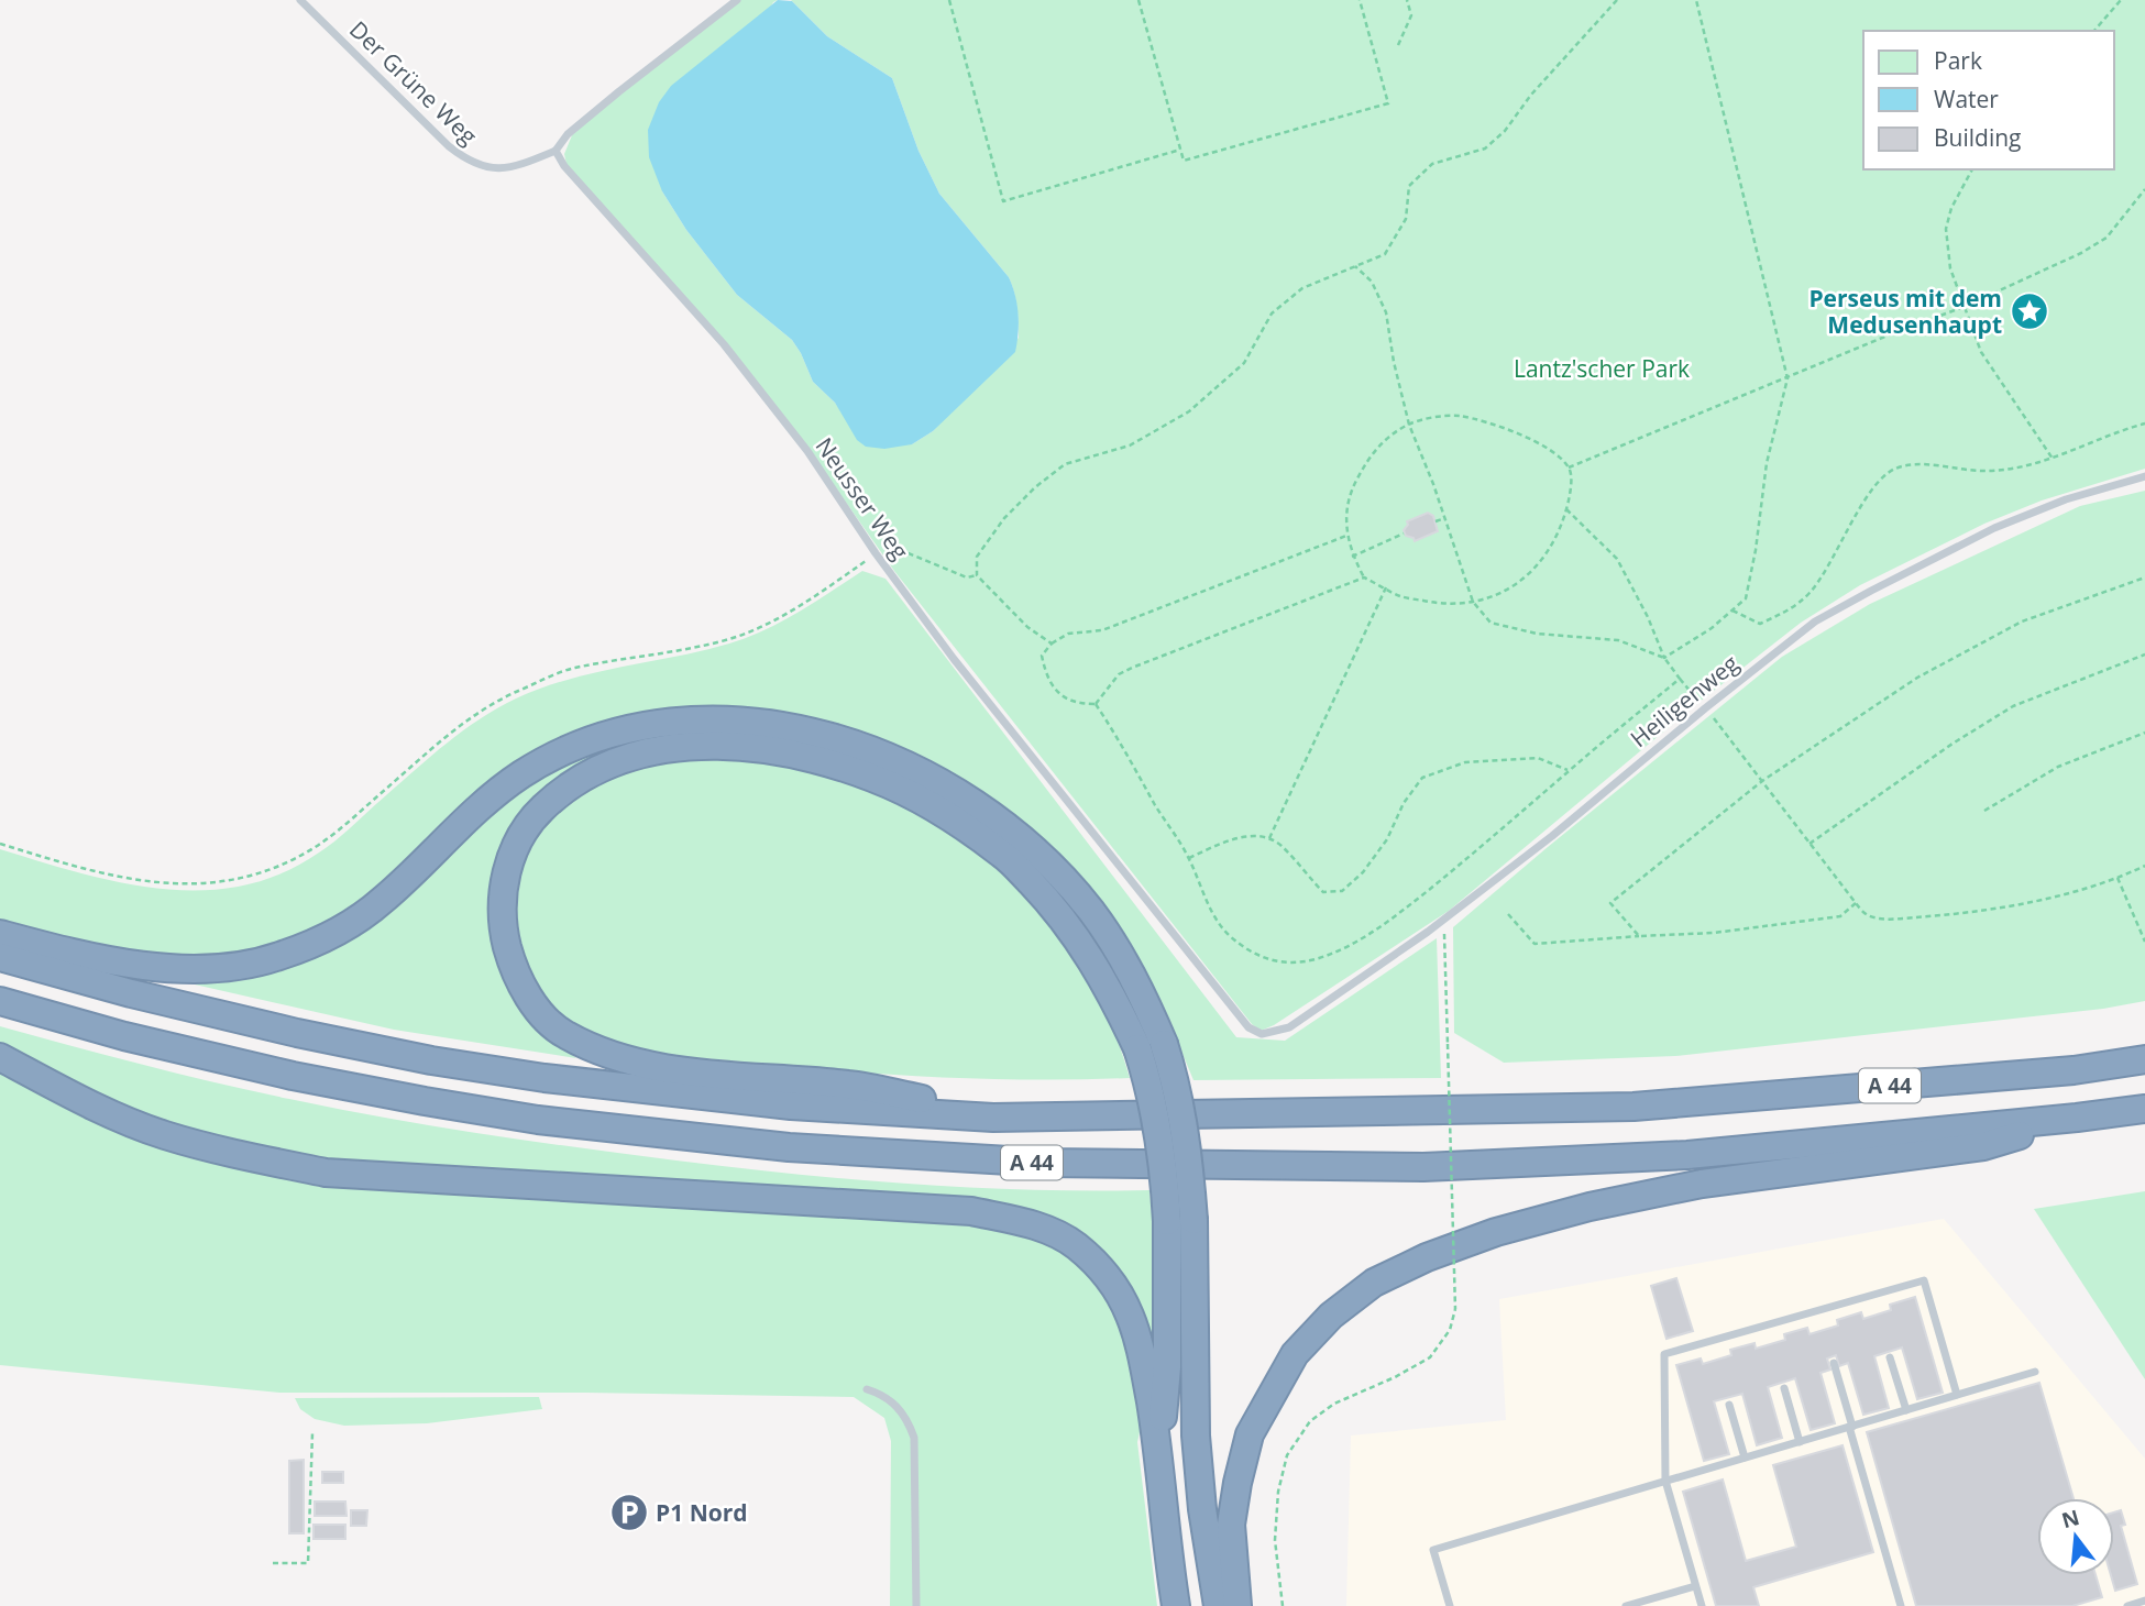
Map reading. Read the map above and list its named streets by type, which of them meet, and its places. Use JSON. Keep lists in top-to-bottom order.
{
  "streets": {
    "highway": ["A 44"],
    "lane": ["Der Grüne Weg", "Neusser Weg", "Heiligenweg"]
  },
  "crossings": [
    ["Der Grüne Weg", "Neusser Weg"],
    ["Neusser Weg", "Heiligenweg"]
  ],
  "parks": ["Lantz'scher Park"],
  "places": {
    "place": ["Perseus mit dem Medusenhaupt"],
    "parking": ["P1 Nord"]
  },
  "legend": ["Park", "Water", "Building"],
  "north": "top"
}
